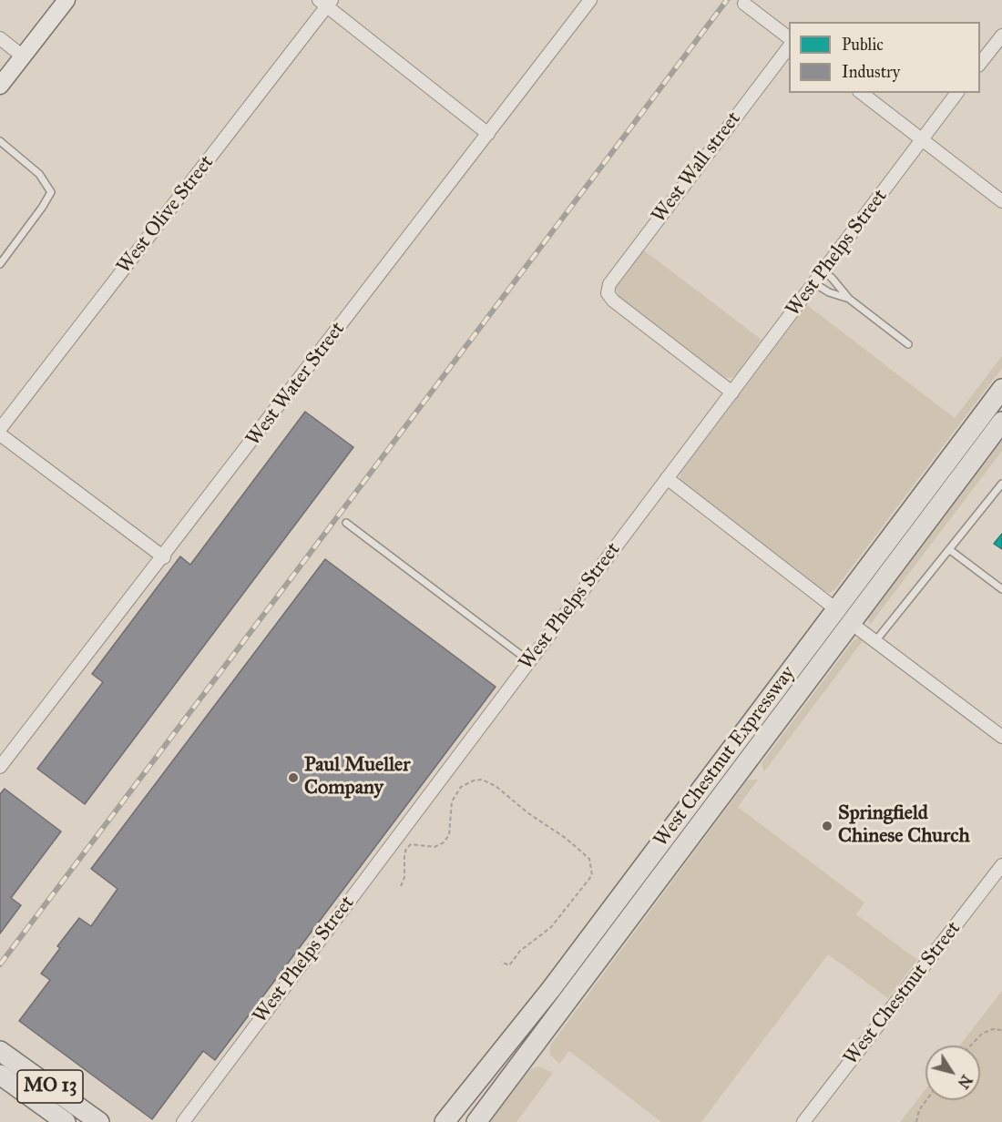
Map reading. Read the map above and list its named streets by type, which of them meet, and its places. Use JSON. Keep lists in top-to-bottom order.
{
  "streets": {
    "main road": ["West Chestnut Expressway", "MO 13"],
    "street": [
      "West Wall street",
      "West Olive Street",
      "West Phelps Street",
      "West Water Street",
      "West Chestnut Street"
    ]
  },
  "crossings": [
    ["West Wall street", "West Phelps Street"]
  ],
  "places": ["Paul Mueller Company", "Springfield Chinese Church"],
  "legend": ["Public", "Industry"],
  "north": "bottom right"
}
